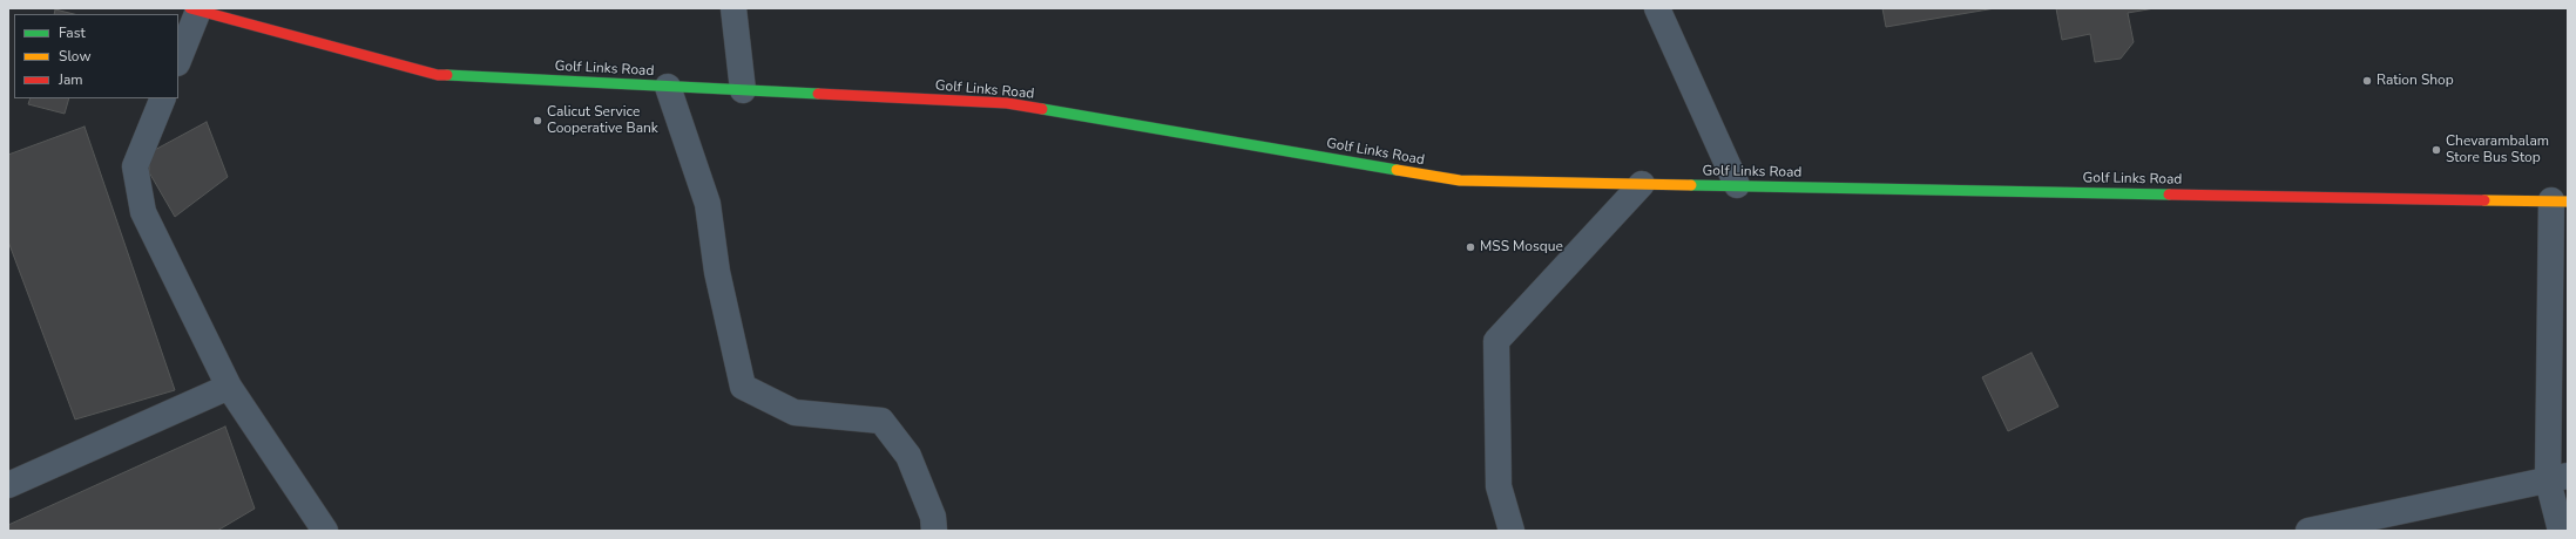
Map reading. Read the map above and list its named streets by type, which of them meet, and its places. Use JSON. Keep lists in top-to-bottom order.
{
  "streets": {
    "main road": ["Golf Links Road"]
  },
  "places": [
    "Ration Shop",
    "Calicut Service Cooperative Bank",
    "Chevarambalam Store Bus Stop",
    "MSS Mosque"
  ],
  "legend": ["Fast", "Slow", "Jam"]
}
